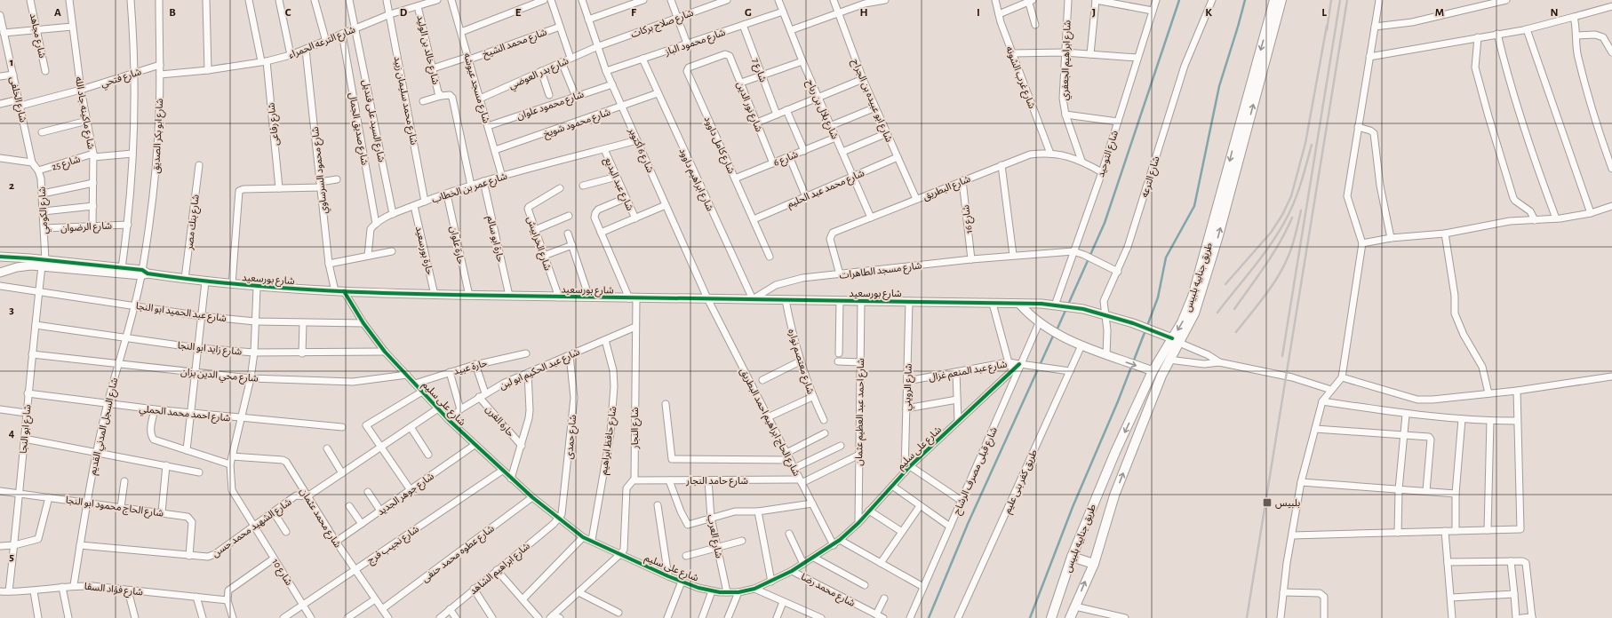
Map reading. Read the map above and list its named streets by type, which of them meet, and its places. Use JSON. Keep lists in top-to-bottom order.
{
  "streets": {
    "main road": ["طريق جنابيه بلبيس"],
    "street": [
      "شارع صلاح بركات",
      "شارع مجاهد",
      "شارع الترعه الحمراء",
      "شارع محمود الباز",
      "شارع محمد الشيخ",
      "شارع خالد بن الوليد",
      "شارع ابراهيم الجعفري",
      "شارع 7",
      "شارع بدر العوضي",
      "شارع فتحي",
      "شارع غرب الشونه",
      "شارع مسجد عيوشه",
      "شارع الخلفى",
      "شارع محمد سليمان زبيد",
      "شارع ابو عبيده بن الجراح",
      "شارع محمود علوان",
      "شارع نور الدين",
      "شارع بلال بن رباح",
      "شارع ماكينه جاد الله",
      "شارع السيد على قنديل",
      "شارع محمود شويخ",
      "شارع رفاعى",
      "شارع صديق الجمال",
      "شارع ابو بكر الصديق",
      "شارع كامل داوود",
      "شارع 6 أكتوبر",
      "شارع التوحيد",
      "شارع 6",
      "شارع 25",
      "شارع محمود السرساوي",
      "شارع الترعه",
      "شارع ابراهيم داوود",
      "شارع عبد البديع",
      "شارع عمر بن الخطاب",
      "شارع البطريق",
      "شارع محمد عبد الحليم",
      "شارع الكومي",
      "شارع 16",
      "شارع بنك مصر",
      "شارع الرضوان",
      "حارة ابو سالم",
      "شارع الخرابيش",
      "حارة علوان",
      "حارة بورسعيد",
      "شارع مسجد الطاهرات",
      "شارع بورسعيد",
      "شارع عبد الحميد ابو النجا",
      "شارع زايد ابو النجا",
      "شارع معتصم نواره",
      "حارة عبيد",
      "شارع عبد الحكيم ابو لبن",
      "شارع عبد المنعم غزال",
      "شارع محي الدين بزان",
      "شارع الرويني",
      "شارع على سليم",
      "شارع احمد عبد العظيم عثمان",
      "شارع احمد محمد الحملي",
      "حارة الفرن",
      "شارع الحاج ابراهيم احمد البطريق",
      "شارع السجل المدني القديم",
      "شارع النجار",
      "شارع ابو النجا",
      "شارع حمدى",
      "شارع حافظ ابراهيم",
      "شارع قبلى مصرف الرشاح",
      "شارع حامد النجار",
      "طريق كفر بنى عليم",
      "شارع جوهر الجديد",
      "شارع الحاج محمود ابو النجا",
      "شارع محمد عثمان",
      "شارع الشهيد محمد حسن",
      "شارع العرب",
      "شارع نجيب فرج",
      "شارع عطوه محمد حنفى",
      "شارع ابراهيم الشاهد",
      "شارع 10",
      "شارع فؤاد السقا",
      "شارع محمد رضا"
    ]
  },
  "crossings": [
    ["شارع صلاح بركات", "شارع بدر العوضي"],
    ["شارع صلاح بركات", "شارع 6 أكتوبر"],
    ["شارع الترعه الحمراء", "شارع خالد بن الوليد"],
    ["شارع الترعه الحمراء", "شارع محمد سليمان زبيد"],
    ["شارع الترعه الحمراء", "شارع السيد على قنديل"],
    ["شارع الترعه الحمراء", "شارع رفاعى"],
    ["شارع الترعه الحمراء", "شارع صديق الجمال"],
    ["شارع الترعه الحمراء", "شارع ابو بكر الصديق"],
    ["شارع الترعه الحمراء", "شارع محمود السرساوي"],
    ["شارع محمود الباز", "شارع 7"],
    ["شارع محمود الباز", "شارع بلال بن رباح"],
    ["شارع محمود الباز", "شارع 6 أكتوبر"],
    ["شارع محمود الباز", "شارع ابراهيم داوود"],
    ["شارع محمد الشيخ", "شارع خالد بن الوليد"],
    ["شارع محمد الشيخ", "شارع مسجد عيوشه"],
    ["شارع خالد بن الوليد", "شارع عمر بن الخطاب"],
    ["شارع ابراهيم الجعفري", "شارع البطريق"],
    ["شارع بدر العوضي", "شارع مسجد عيوشه"],
    ["شارع بدر العوضي", "شارع 6 أكتوبر"],
    ["شارع فتحي", "شارع الخلفى"],
    ["شارع فتحي", "شارع ماكينه جاد الله"],
    ["شارع فتحي", "شارع ابو بكر الصديق"],
    ["شارع غرب الشونه", "شارع البطريق"],
    ["شارع مسجد عيوشه", "شارع محمود علوان"],
    ["شارع مسجد عيوشه", "شارع محمود شويخ"],
    ["شارع مسجد عيوشه", "شارع عمر بن الخطاب"],
    ["شارع الخلفى", "شارع الكومي"],
    ["شارع محمد سليمان زبيد", "شارع عمر بن الخطاب"],
    ["شارع ابو عبيده بن الجراح", "شارع البطريق"],
    ["شارع ابو عبيده بن الجراح", "شارع محمد عبد الحليم"],
    ["شارع محمود علوان", "شارع 6 أكتوبر"],
    ["شارع نور الدين", "شارع كامل داوود"],
    ["شارع نور الدين", "شارع 6"],
    ["شارع بلال بن رباح", "شارع 6"],
    ["شارع بلال بن رباح", "شارع البطريق"],
    ["شارع بلال بن رباح", "شارع محمد عبد الحليم"],
    ["شارع ماكينه جاد الله", "شارع 25"],
    ["شارع ماكينه جاد الله", "شارع الرضوان"],
    ["شارع السيد على قنديل", "شارع عمر بن الخطاب"],
    ["شارع محمود شويخ", "شارع 6 أكتوبر"],
    ["شارع محمود شويخ", "شارع ابراهيم داوود"],
    ["شارع صديق الجمال", "شارع عمر بن الخطاب"],
    ["شارع ابو بكر الصديق", "شارع بورسعيد"],
    ["شارع ابو بكر الصديق", "شارع السجل المدني القديم"],
    ["شارع كامل داوود", "شارع 6"],
    ["شارع كامل داوود", "شارع محمد عبد الحليم"],
    ["شارع 6 أكتوبر", "شارع عمر بن الخطاب"],
    ["شارع 6 أكتوبر", "شارع بورسعيد"],
    ["شارع 6 أكتوبر", "شارع الحاج ابراهيم احمد البطريق"],
    ["شارع التوحيد", "شارع البطريق"],
    ["شارع التوحيد", "شارع مسجد الطاهرات"],
    ["شارع التوحيد", "شارع بورسعيد"],
    ["شارع 25", "شارع الكومي"],
    ["شارع محمود السرساوي", "شارع بورسعيد"],
    ["شارع الترعه", "شارع بورسعيد"],
    ["شارع ابراهيم داوود", "شارع مسجد الطاهرات"],
    ["شارع ابراهيم داوود", "شارع بورسعيد"],
    ["شارع عبد البديع", "شارع عمر بن الخطاب"],
    ["شارع عمر بن الخطاب", "حارة ابو سالم"],
    ["شارع عمر بن الخطاب", "حارة علوان"],
    ["شارع عمر بن الخطاب", "حارة بورسعيد"],
    ["شارع البطريق", "شارع 16"],
    ["شارع البطريق", "شارع مسجد الطاهرات"],
    ["شارع الكومي", "شارع الرضوان"],
    ["شارع الكومي", "شارع بورسعيد"],
    ["شارع الكومي", "شارع ابو النجا"],
    ["شارع 16", "شارع مسجد الطاهرات"],
    ["شارع بنك مصر", "شارع بورسعيد"],
    ["حارة ابو سالم", "شارع بورسعيد"],
    ["شارع الخرابيش", "شارع بورسعيد"],
    ["حارة علوان", "شارع بورسعيد"],
    ["حارة بورسعيد", "شارع بورسعيد"],
    ["شارع مسجد الطاهرات", "شارع بورسعيد"],
    ["طريق جنابيه بلبيس", "شارع بورسعيد"],
    ["شارع بورسعيد", "شارع معتصم نواره"],
    ["شارع بورسعيد", "شارع الرويني"],
    ["شارع بورسعيد", "شارع على سليم"],
    ["شارع بورسعيد", "شارع احمد عبد العظيم عثمان"],
    ["شارع بورسعيد", "شارع الحاج ابراهيم احمد البطريق"],
    ["شارع بورسعيد", "شارع السجل المدني القديم"],
    ["شارع بورسعيد", "شارع النجار"],
    ["شارع بورسعيد", "شارع ابو النجا"],
    ["شارع بورسعيد", "شارع 10"],
    ["شارع عبد الحميد ابو النجا", "شارع على سليم"],
    ["شارع عبد الحميد ابو النجا", "شارع السجل المدني القديم"],
    ["شارع عبد الحميد ابو النجا", "شارع ابو النجا"],
    ["شارع عبد الحميد ابو النجا", "شارع 10"],
    ["شارع زايد ابو النجا", "شارع على سليم"],
    ["شارع زايد ابو النجا", "شارع السجل المدني القديم"],
    ["شارع زايد ابو النجا", "شارع ابو النجا"],
    ["شارع زايد ابو النجا", "شارع 10"],
    ["حارة عبيد", "شارع على سليم"],
    ["شارع عبد الحكيم ابو لبن", "شارع على سليم"],
    ["شارع عبد الحكيم ابو لبن", "حارة الفرن"],
    ["شارع عبد الحكيم ابو لبن", "شارع النجار"],
    ["شارع عبد الحكيم ابو لبن", "شارع حمدى"],
    ["شارع عبد الحكيم ابو لبن", "شارع حافظ ابراهيم"],
    ["شارع عبد المنعم غزال", "شارع الرويني"],
    ["شارع عبد المنعم غزال", "شارع على سليم"],
    ["شارع عبد المنعم غزال", "شارع قبلى مصرف الرشاح"],
    ["شارع عبد المنعم غزال", "طريق كفر بنى عليم"],
    ["شارع محي الدين بزان", "شارع على سليم"],
    ["شارع محي الدين بزان", "شارع السجل المدني القديم"],
    ["شارع محي الدين بزان", "شارع ابو النجا"],
    ["شارع محي الدين بزان", "شارع 10"],
    ["شارع الرويني", "شارع على سليم"],
    ["شارع على سليم", "شارع احمد عبد العظيم عثمان"],
    ["شارع على سليم", "شارع الحاج ابراهيم احمد البطريق"],
    ["شارع على سليم", "شارع النجار"],
    ["شارع على سليم", "شارع حمدى"],
    ["شارع على سليم", "شارع حافظ ابراهيم"],
    ["شارع على سليم", "شارع قبلى مصرف الرشاح"],
    ["شارع على سليم", "شارع جوهر الجديد"],
    ["شارع على سليم", "شارع الشهيد محمد حسن"],
    ["شارع على سليم", "شارع العرب"],
    ["شارع على سليم", "شارع نجيب فرج"],
    ["شارع على سليم", "شارع عطوه محمد حنفى"],
    ["شارع على سليم", "شارع ابراهيم الشاهد"],
    ["شارع على سليم", "شارع محمد رضا"],
    ["شارع احمد محمد الحملي", "شارع السجل المدني القديم"],
    ["شارع احمد محمد الحملي", "شارع ابو النجا"],
    ["شارع احمد محمد الحملي", "شارع 10"],
    ["شارع الحاج ابراهيم احمد البطريق", "شارع حامد النجار"],
    ["شارع السجل المدني القديم", "شارع الحاج محمود ابو النجا"],
    ["شارع السجل المدني القديم", "شارع الشهيد محمد حسن"],
    ["شارع السجل المدني القديم", "شارع فؤاد السقا"],
    ["شارع النجار", "شارع حامد النجار"],
    ["شارع ابو النجا", "شارع الحاج محمود ابو النجا"],
    ["شارع ابو النجا", "شارع فؤاد السقا"],
    ["شارع حمدى", "شارع ابراهيم الشاهد"],
    ["شارع حامد النجار", "شارع العرب"],
    ["شارع جوهر الجديد", "شارع محمد عثمان"],
    ["شارع الحاج محمود ابو النجا", "شارع الشهيد محمد حسن"],
    ["شارع محمد عثمان", "شارع الشهيد محمد حسن"],
    ["شارع محمد عثمان", "شارع نجيب فرج"],
    ["شارع محمد عثمان", "شارع عطوه محمد حنفى"],
    ["شارع محمد عثمان", "شارع 10"],
    ["شارع الشهيد محمد حسن", "شارع 10"],
    ["شارع نجيب فرج", "شارع 10"]
  ],
  "places": {
    "transit": ["بلبيس"]
  },
  "grid": {
    "columns": [
      "A",
      "B",
      "C",
      "D",
      "E",
      "F",
      "G",
      "H",
      "I",
      "J",
      "K",
      "L",
      "M",
      "N"
    ],
    "rows": [
      "1",
      "2",
      "3",
      "4",
      "5"
    ]
  }
}
